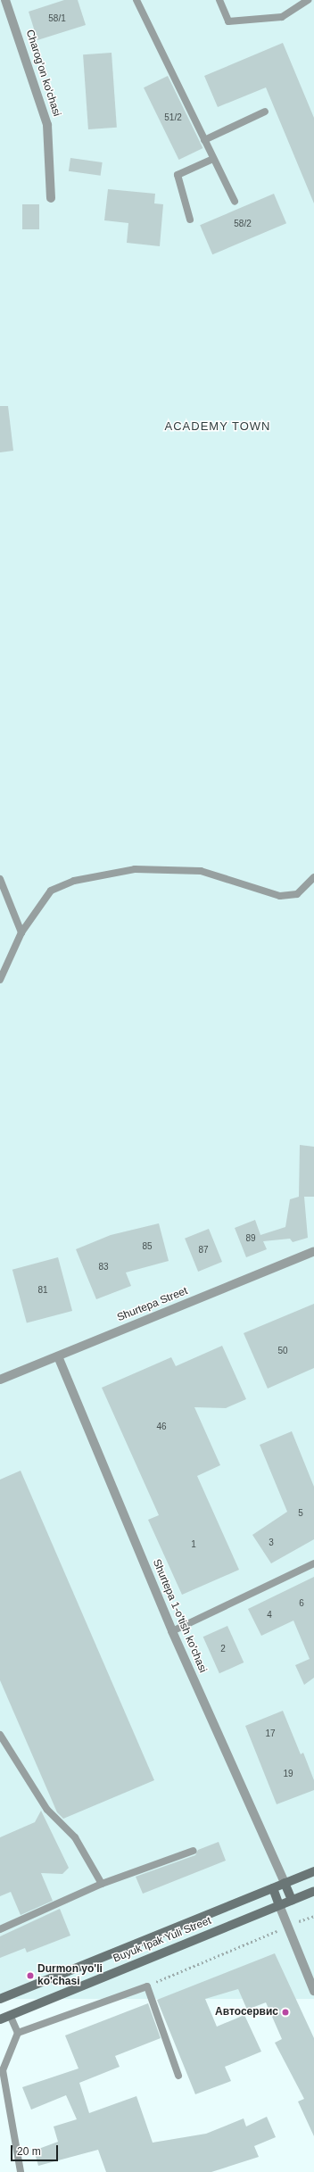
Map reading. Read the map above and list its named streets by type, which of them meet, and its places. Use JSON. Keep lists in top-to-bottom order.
{
  "streets": {
    "main road": ["Buyuk Ipak Yuli Street"],
    "street": ["Charog'on ko'chasi", "Shurtepa Street", "Shurtepa 1-o'tish ko'chasi"]
  },
  "crossings": [
    ["Shurtepa Street", "Shurtepa 1-o'tish ko'chasi"],
    ["Shurtepa 1-o'tish ko'chasi", "Buyuk Ipak Yuli Street"]
  ],
  "districts": ["ACADEMY TOWN"],
  "places": ["Durmon yo'li ko'chasi", "Автосервис"],
  "house_numbers": [
    "58/1",
    "51/2",
    "58/2",
    "89",
    "85",
    "87",
    "83",
    "81",
    "50",
    "46",
    "5",
    "3",
    "1",
    "6",
    "4",
    "2",
    "17",
    "19"
  ],
  "scale_bar": "20 m"
}
